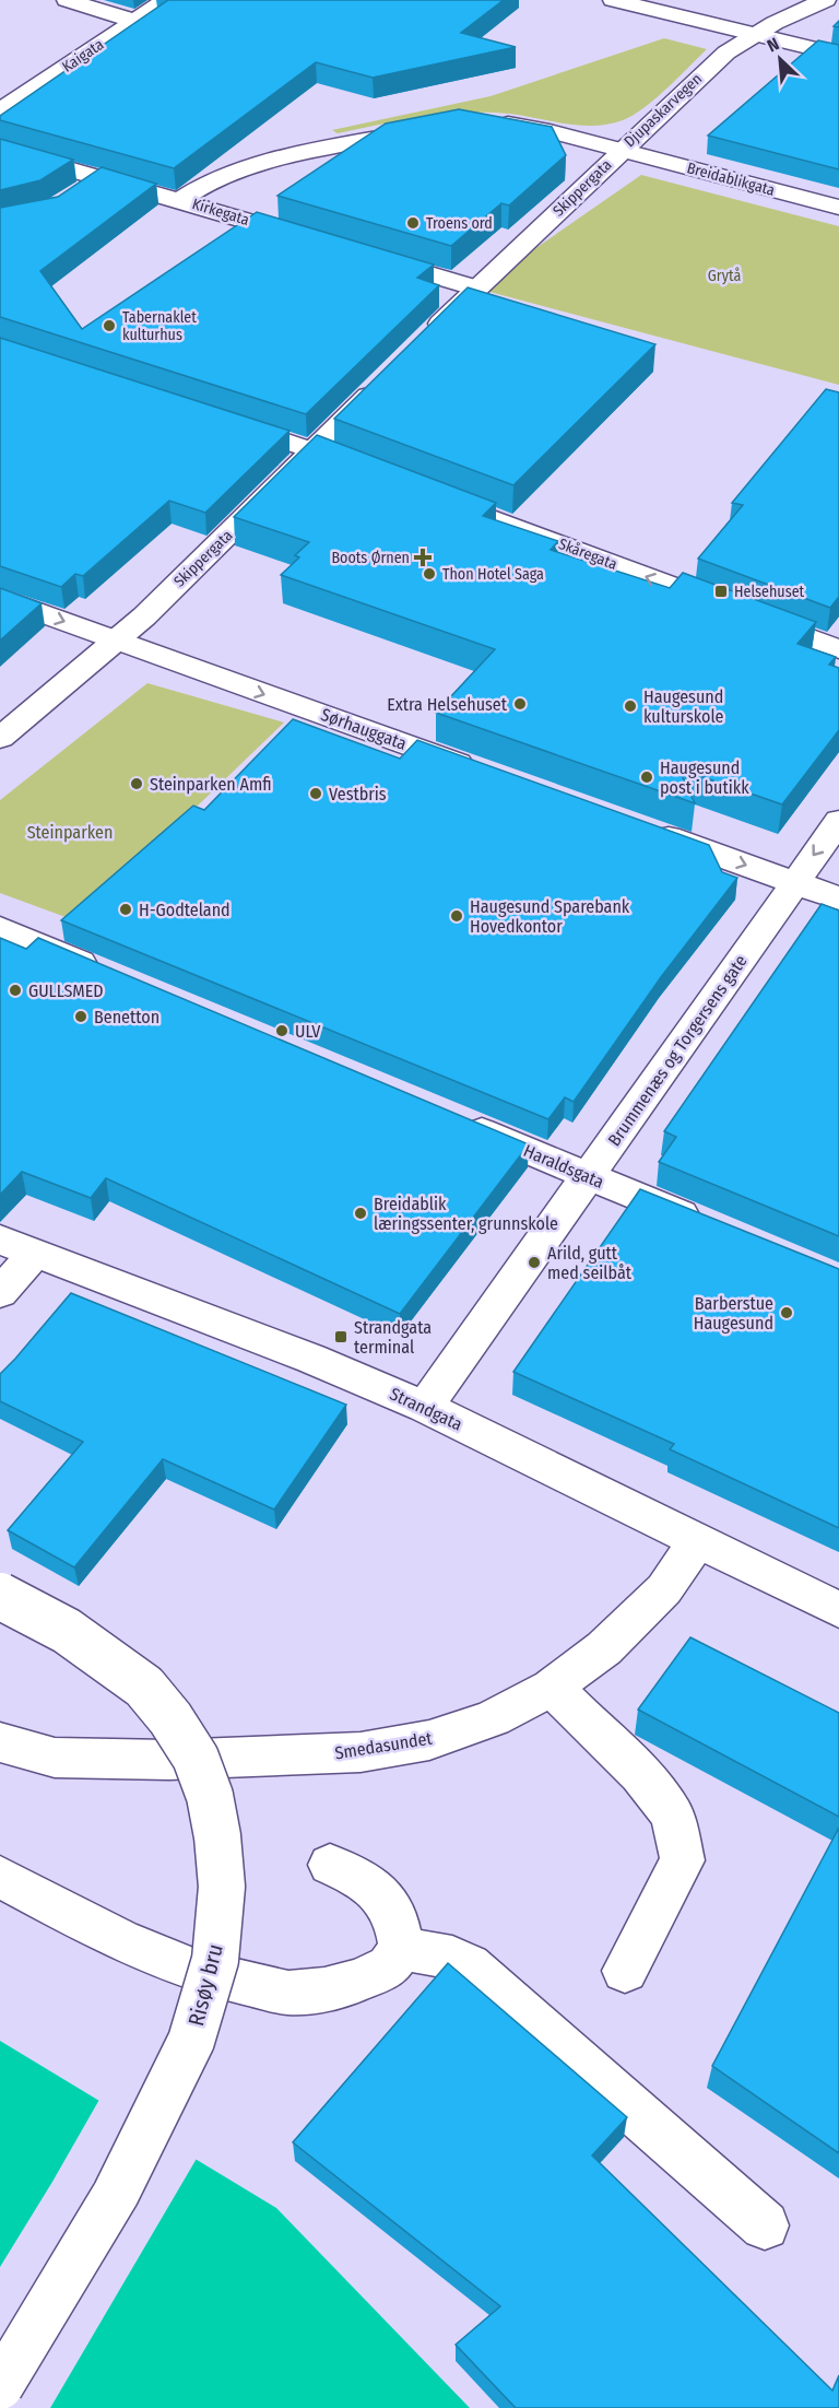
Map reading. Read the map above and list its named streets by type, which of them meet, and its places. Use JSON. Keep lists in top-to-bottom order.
{
  "streets": {
    "street": [
      "Kaigata",
      "Djupaskarvegen",
      "Breidablikgata",
      "Skippergata",
      "Kirkegata",
      "Skåregata",
      "Sørhauggata",
      "Brummenæs og Torgersens gate",
      "Haraldsgata",
      "Strandgata",
      "Smedasundet",
      "Risøy bru"
    ]
  },
  "crossings": [
    ["Djupaskarvegen", "Breidablikgata"],
    ["Djupaskarvegen", "Skippergata"],
    ["Breidablikgata", "Skippergata"],
    ["Skippergata", "Sørhauggata"],
    ["Brummenæs og Torgersens gate", "Haraldsgata"],
    ["Brummenæs og Torgersens gate", "Strandgata"],
    ["Strandgata", "Smedasundet"]
  ],
  "one_way": ["Skåregata"],
  "parks": ["Grytå", "Steinparken"],
  "places": {
    "other": [
      "Troens ord",
      "Tabernaklet kulturhus",
      "Thon Hotel Saga",
      "Extra Helsehuset",
      "Haugesund kulturskole",
      "Haugesund post i butikk",
      "Steinparken Amfi",
      "Vestbris",
      "H-Godteland",
      "Haugesund Sparebank Hovedkontor",
      "GULLSMED",
      "Benetton",
      "ULV",
      "Breidablik læringssenter, grunnskole",
      "Arild, gutt med seilbåt",
      "Barberstue Haugesund"
    ],
    "health": ["Boots Ørnen"],
    "transit": ["Helsehuset", "Strandgata terminal"]
  },
  "north": "top left"
}
